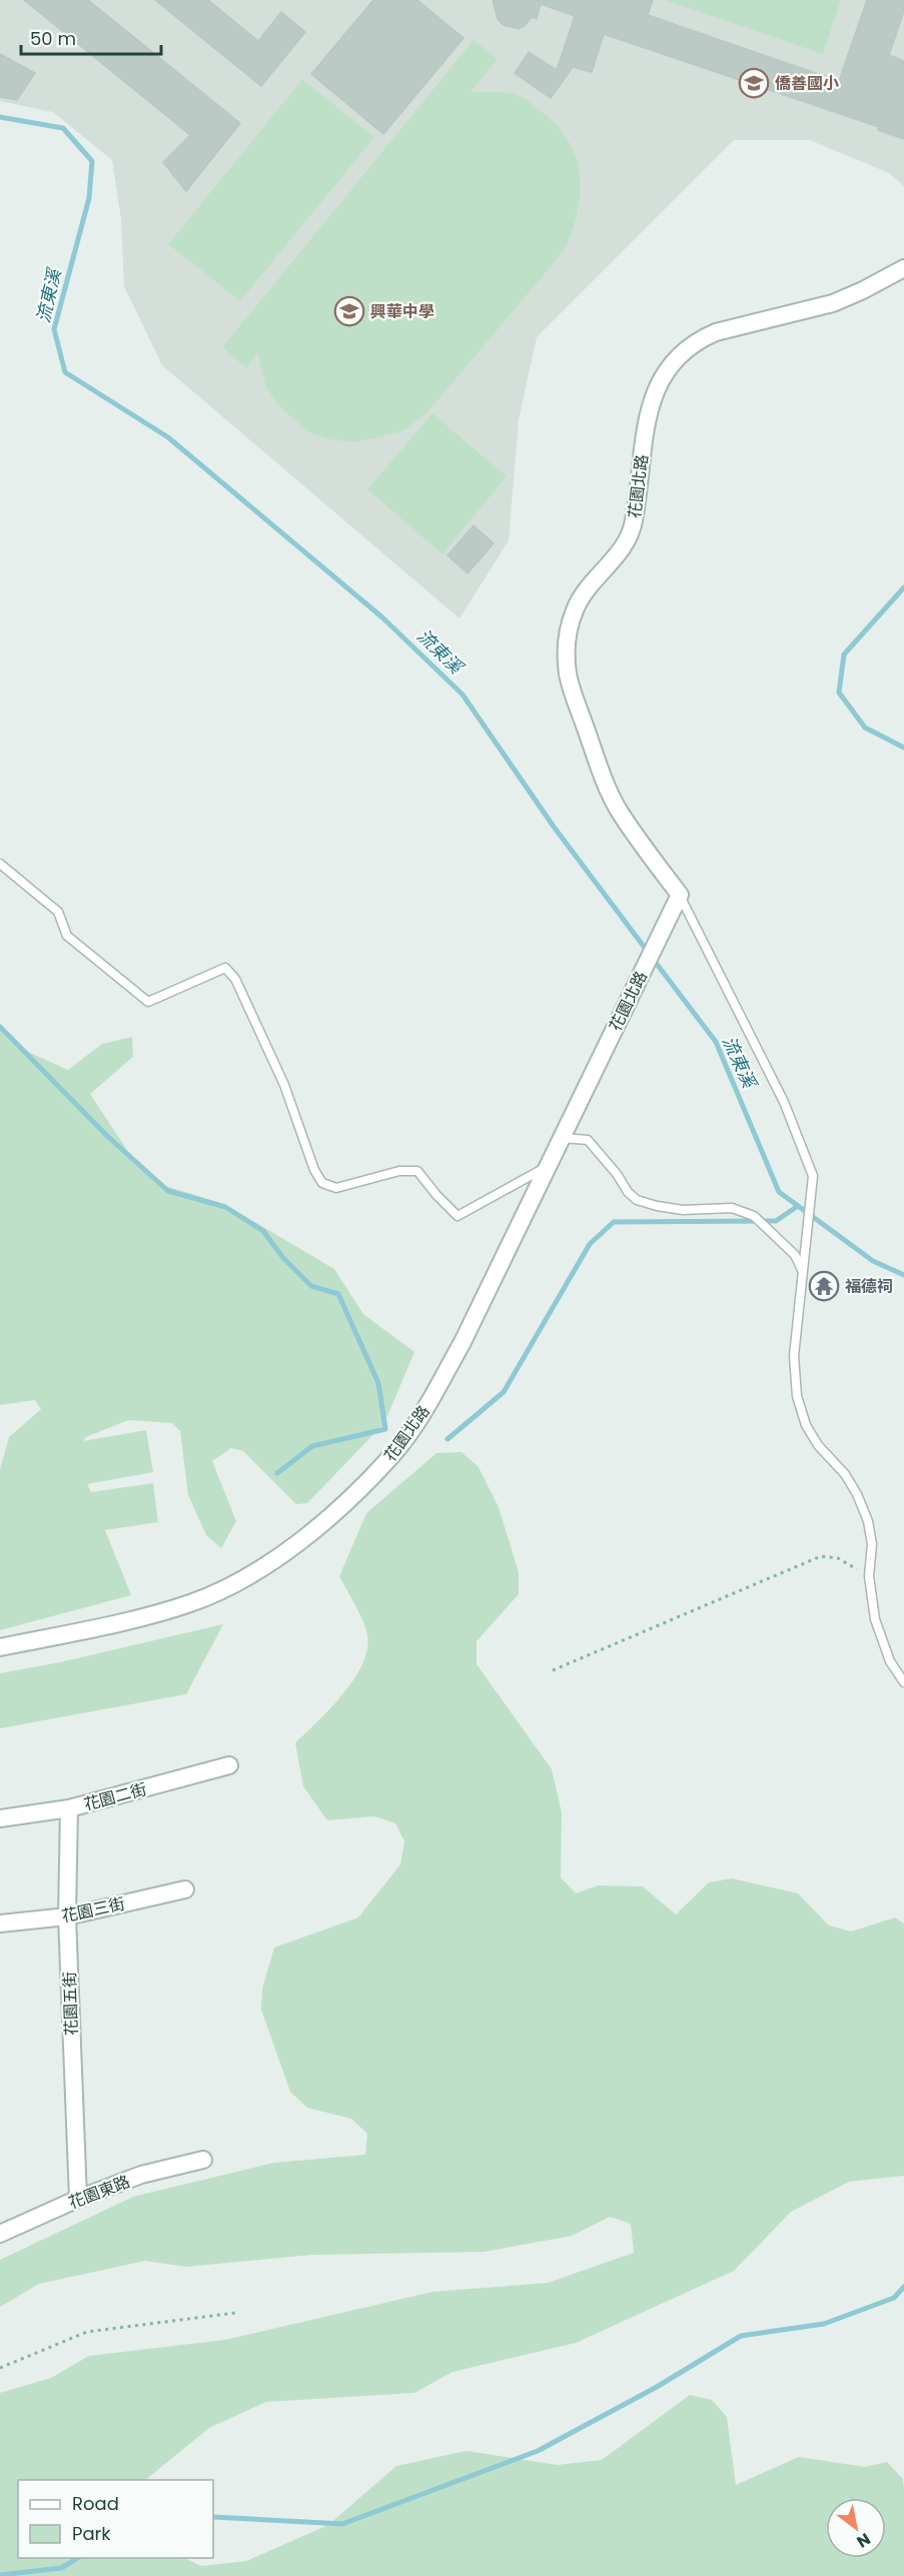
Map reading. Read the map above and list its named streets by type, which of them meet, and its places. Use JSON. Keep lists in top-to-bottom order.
{
  "streets": {
    "street": [
      "花園北路",
      "花園二街",
      "花園三街",
      "花園五街",
      "花園東路"
    ]
  },
  "crossings": [
    ["花園二街", "花園五街"],
    ["花園三街", "花園五街"],
    ["花園五街", "花園東路"]
  ],
  "water": ["流東溪"],
  "places": {
    "school or university": ["僑善國小", "興華中學"],
    "temple": ["福德祠"]
  },
  "legend": ["Road", "Park"],
  "scale_bar": "50 m",
  "north": "bottom right"
}
